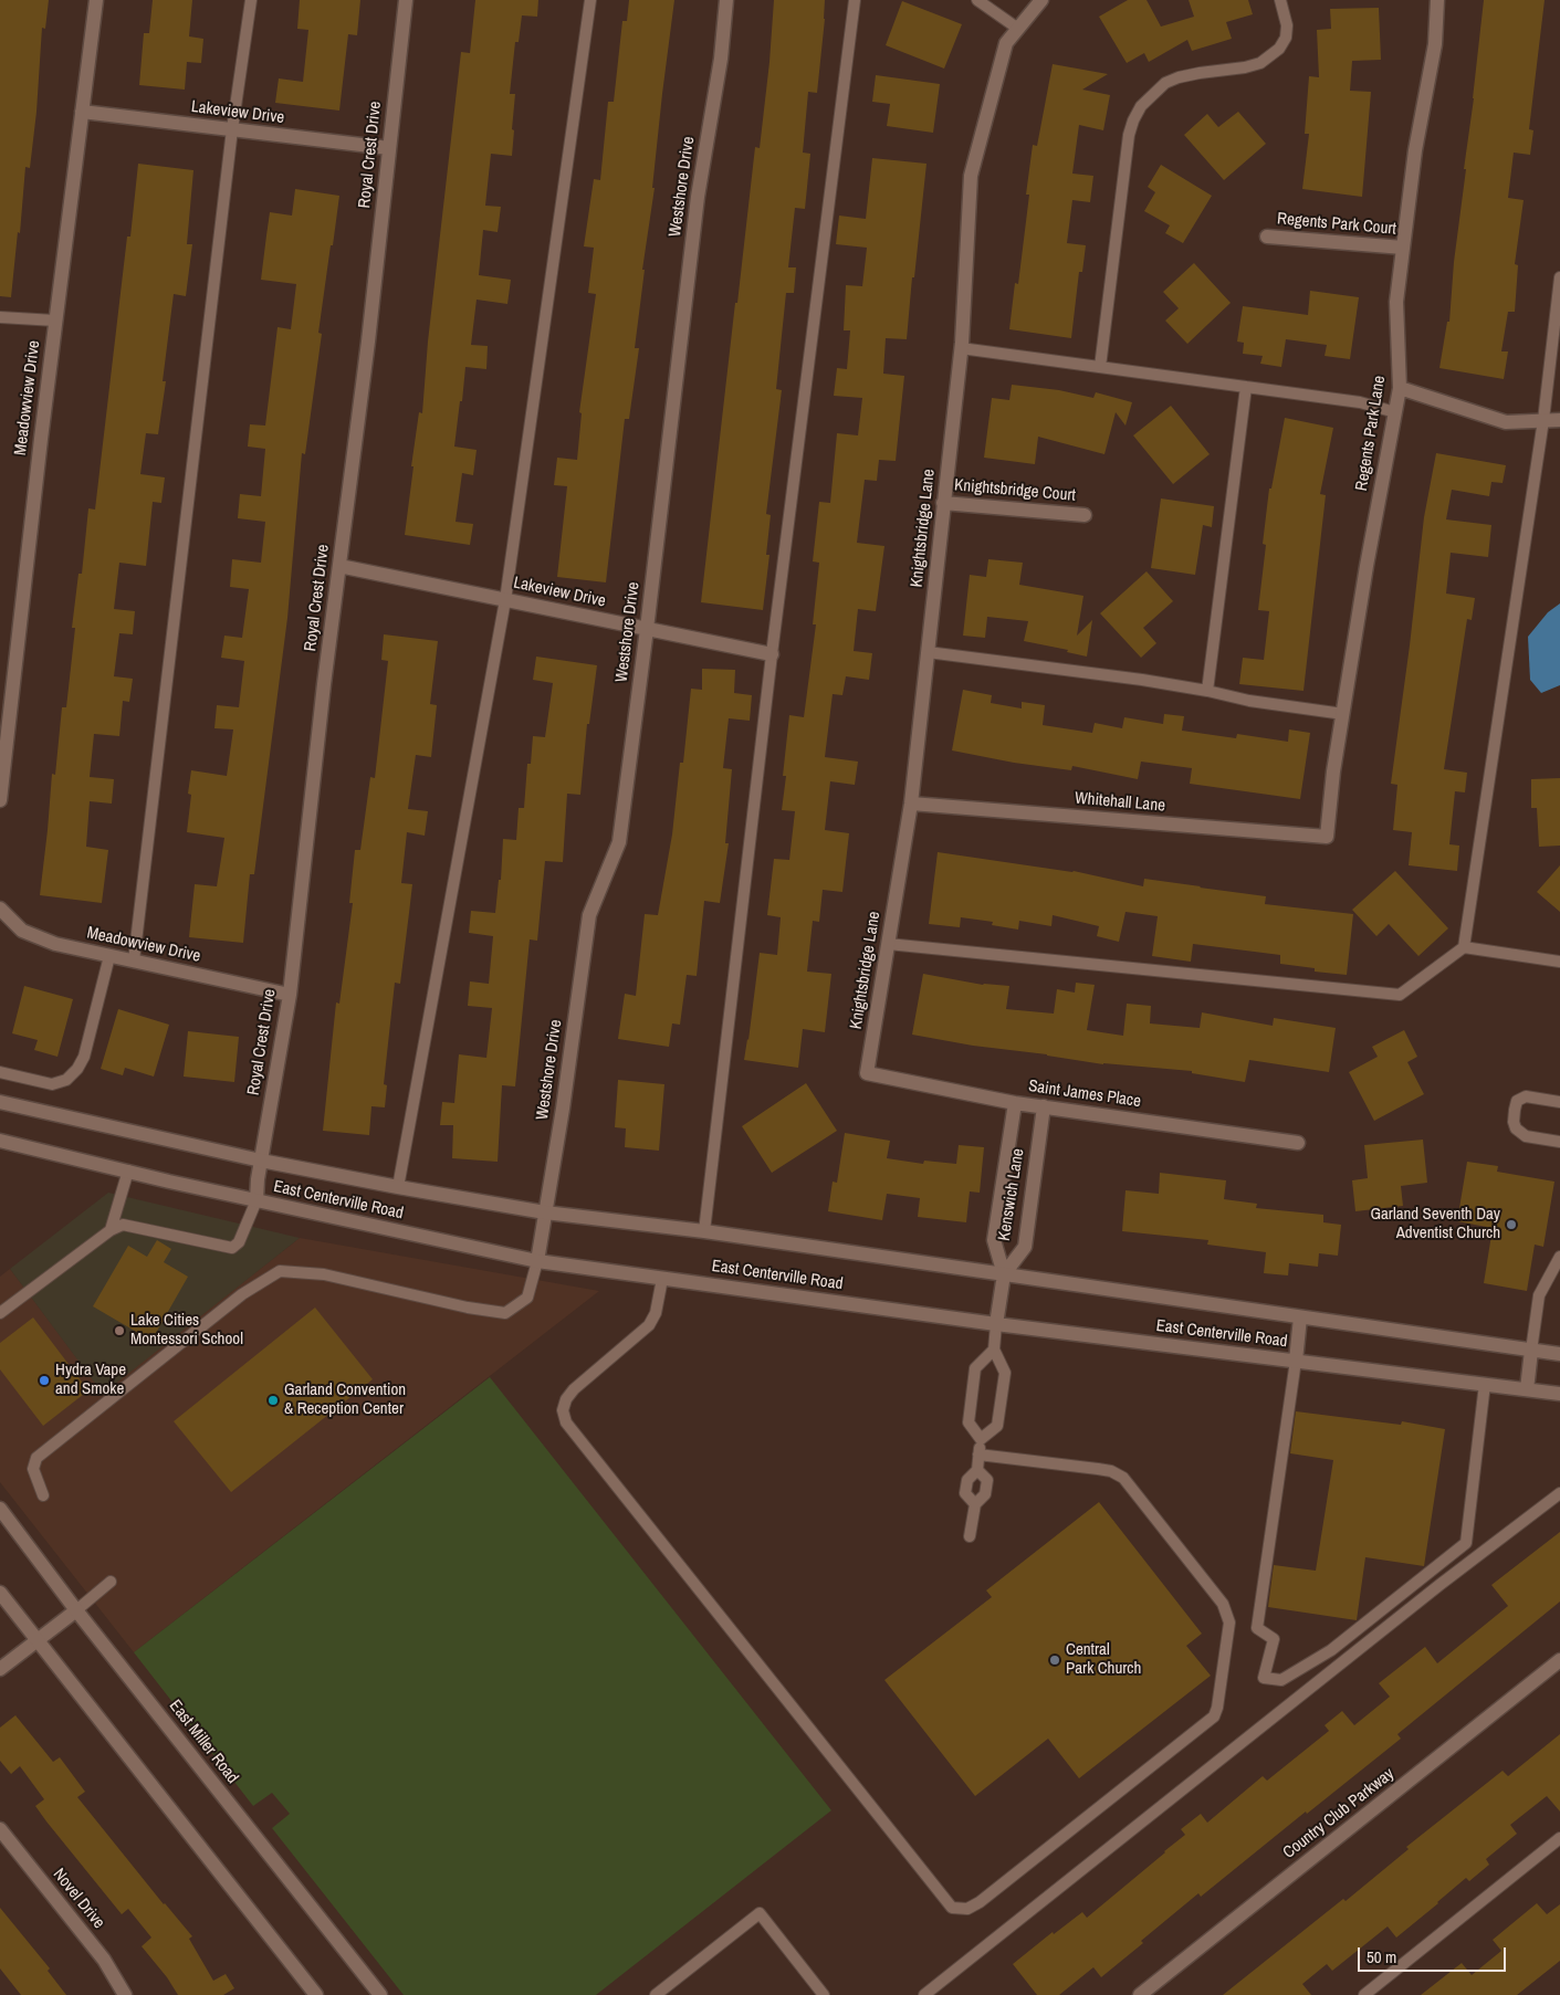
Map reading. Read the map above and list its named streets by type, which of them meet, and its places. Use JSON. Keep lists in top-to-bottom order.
{
  "streets": {
    "street": [
      "Lakeview Drive",
      "Royal Crest Drive",
      "Westshore Drive",
      "Regents Park Court",
      "Meadowview Drive",
      "Regents Park Lane",
      "Knightsbridge Court",
      "Knightsbridge Lane",
      "Whitehall Lane",
      "Saint James Place",
      "Kenswich Lane",
      "East Centerville Road",
      "East Miller Road",
      "Country Club Parkway",
      "Novel Drive"
    ]
  },
  "crossings": [
    ["Lakeview Drive", "Royal Crest Drive"],
    ["Lakeview Drive", "Westshore Drive"],
    ["Lakeview Drive", "Meadowview Drive"],
    ["Royal Crest Drive", "Meadowview Drive"],
    ["Royal Crest Drive", "East Centerville Road"],
    ["Westshore Drive", "East Centerville Road"],
    ["Regents Park Court", "Regents Park Lane"],
    ["Regents Park Lane", "Whitehall Lane"],
    ["Knightsbridge Court", "Knightsbridge Lane"],
    ["Knightsbridge Lane", "Whitehall Lane"],
    ["Knightsbridge Lane", "Saint James Place"],
    ["Saint James Place", "Kenswich Lane"],
    ["Kenswich Lane", "East Centerville Road"]
  ],
  "places": [
    "Garland Seventh Day Adventist Church",
    "Lake Cities Montessori School",
    "Hydra Vape and Smoke",
    "Garland Convention & Reception Center",
    "Central Park Church"
  ],
  "scale_bar": "50 m"
}
